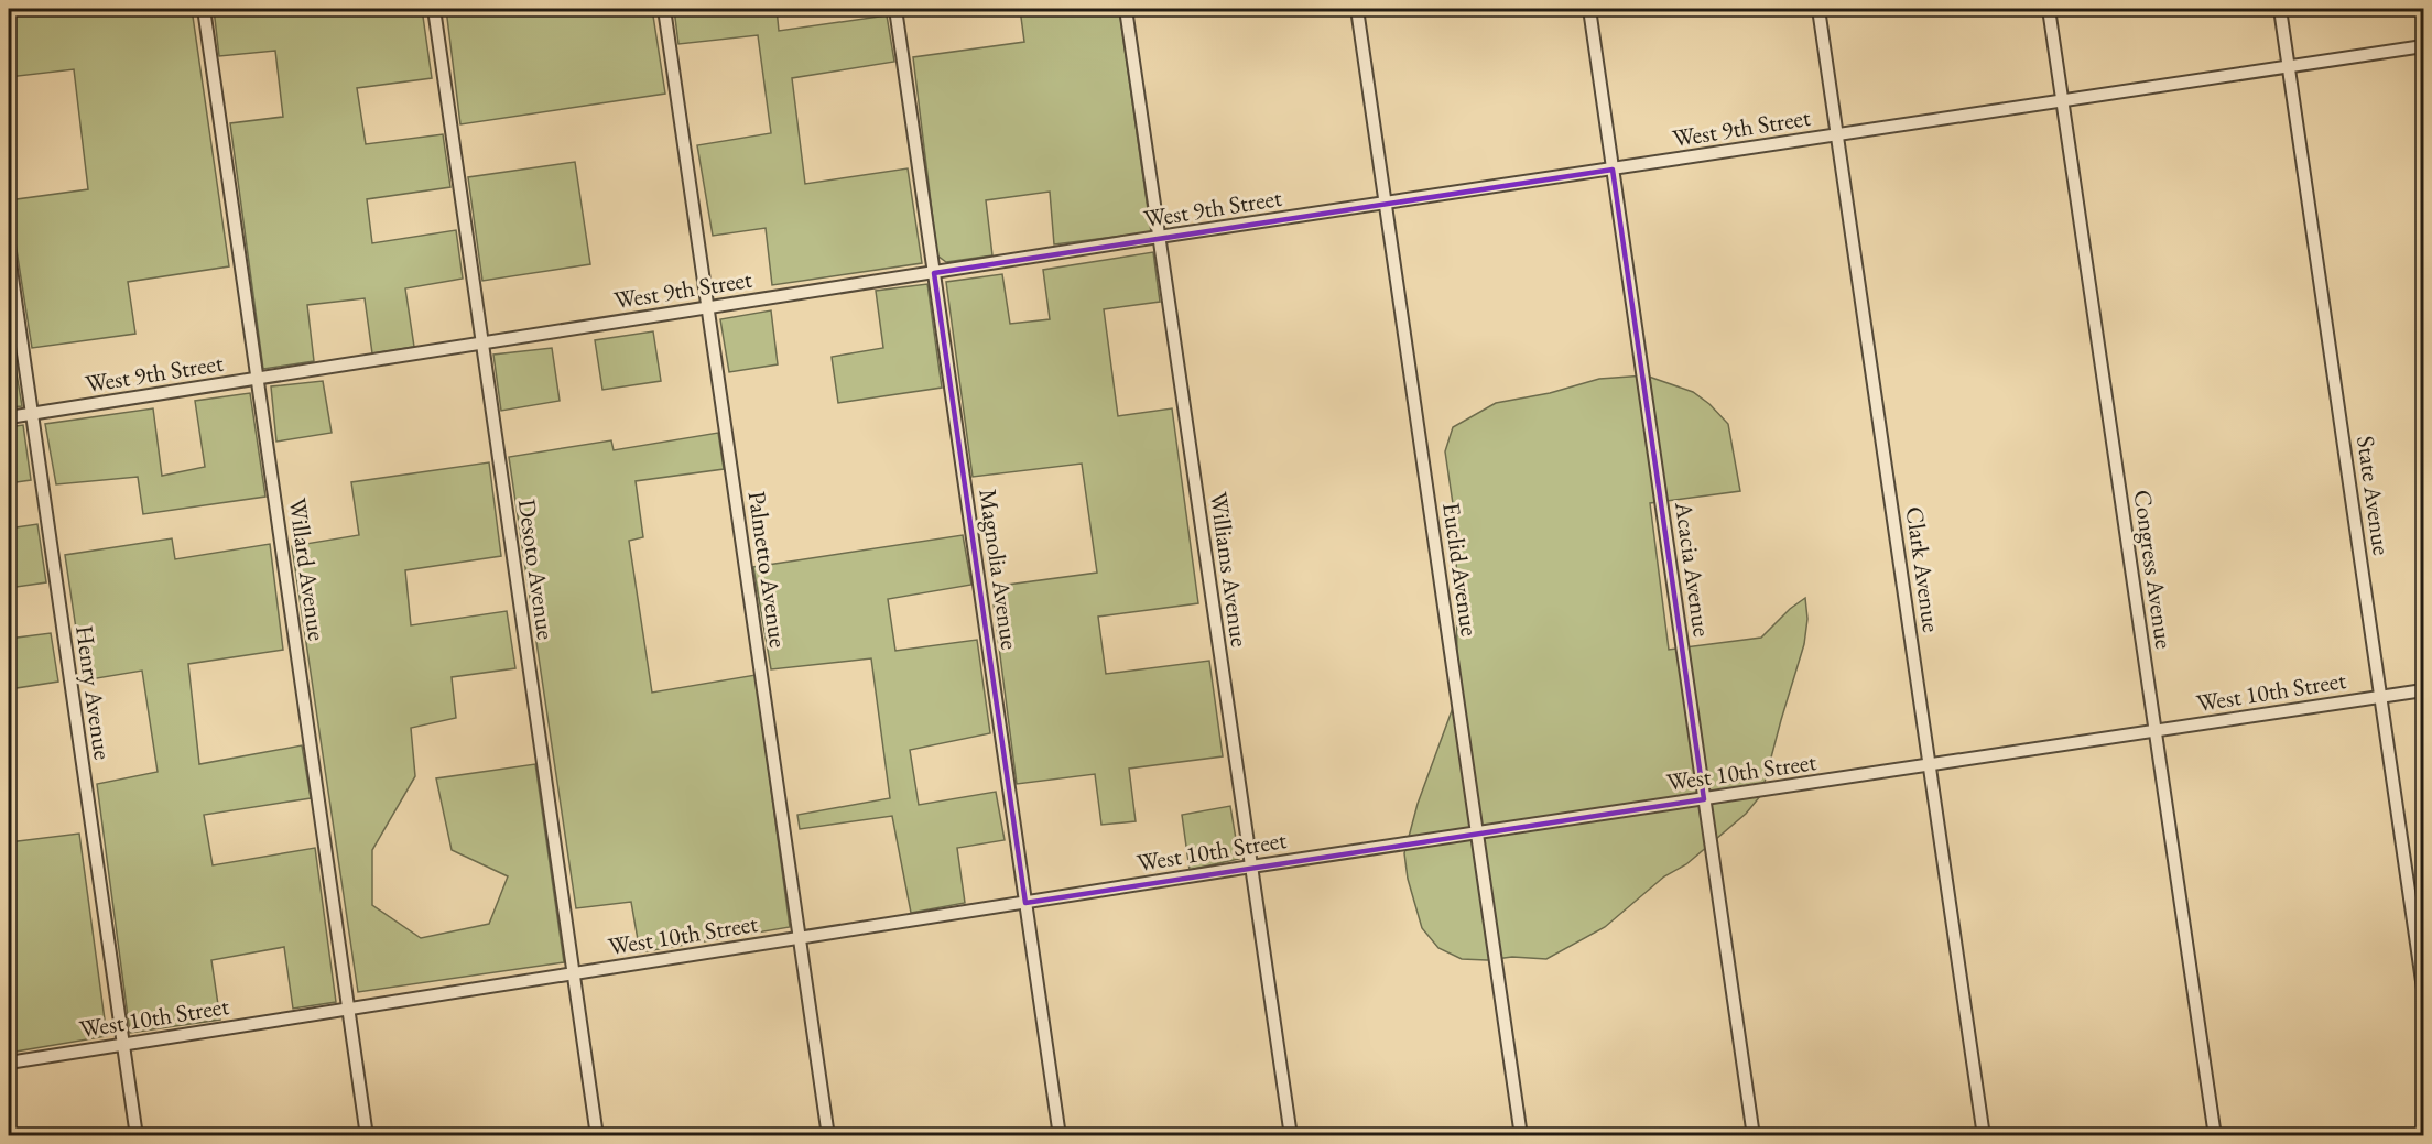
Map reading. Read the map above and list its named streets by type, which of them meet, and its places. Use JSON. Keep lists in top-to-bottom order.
{
  "streets": {
    "street": [
      "West 9th Street",
      "State Avenue",
      "Willard Avenue",
      "Desoto Avenue",
      "Palmetto Avenue",
      "Magnolia Avenue",
      "Williams Avenue",
      "Euclid Avenue",
      "Acacia Avenue",
      "Clark Avenue",
      "Congress Avenue",
      "West 10th Street",
      "Henry Avenue"
    ]
  },
  "crossings": [
    ["West 9th Street", "State Avenue"],
    ["West 9th Street", "Willard Avenue"],
    ["West 9th Street", "Desoto Avenue"],
    ["West 9th Street", "Palmetto Avenue"],
    ["West 9th Street", "Magnolia Avenue"],
    ["West 9th Street", "Williams Avenue"],
    ["West 9th Street", "Euclid Avenue"],
    ["West 9th Street", "Acacia Avenue"],
    ["West 9th Street", "Clark Avenue"],
    ["West 9th Street", "Congress Avenue"],
    ["West 9th Street", "Henry Avenue"],
    ["State Avenue", "West 10th Street"],
    ["Willard Avenue", "West 10th Street"],
    ["Desoto Avenue", "West 10th Street"],
    ["Palmetto Avenue", "West 10th Street"],
    ["Magnolia Avenue", "West 10th Street"],
    ["Williams Avenue", "West 10th Street"],
    ["Euclid Avenue", "West 10th Street"],
    ["Acacia Avenue", "West 10th Street"],
    ["Clark Avenue", "West 10th Street"],
    ["Congress Avenue", "West 10th Street"],
    ["West 10th Street", "Henry Avenue"]
  ]
}
